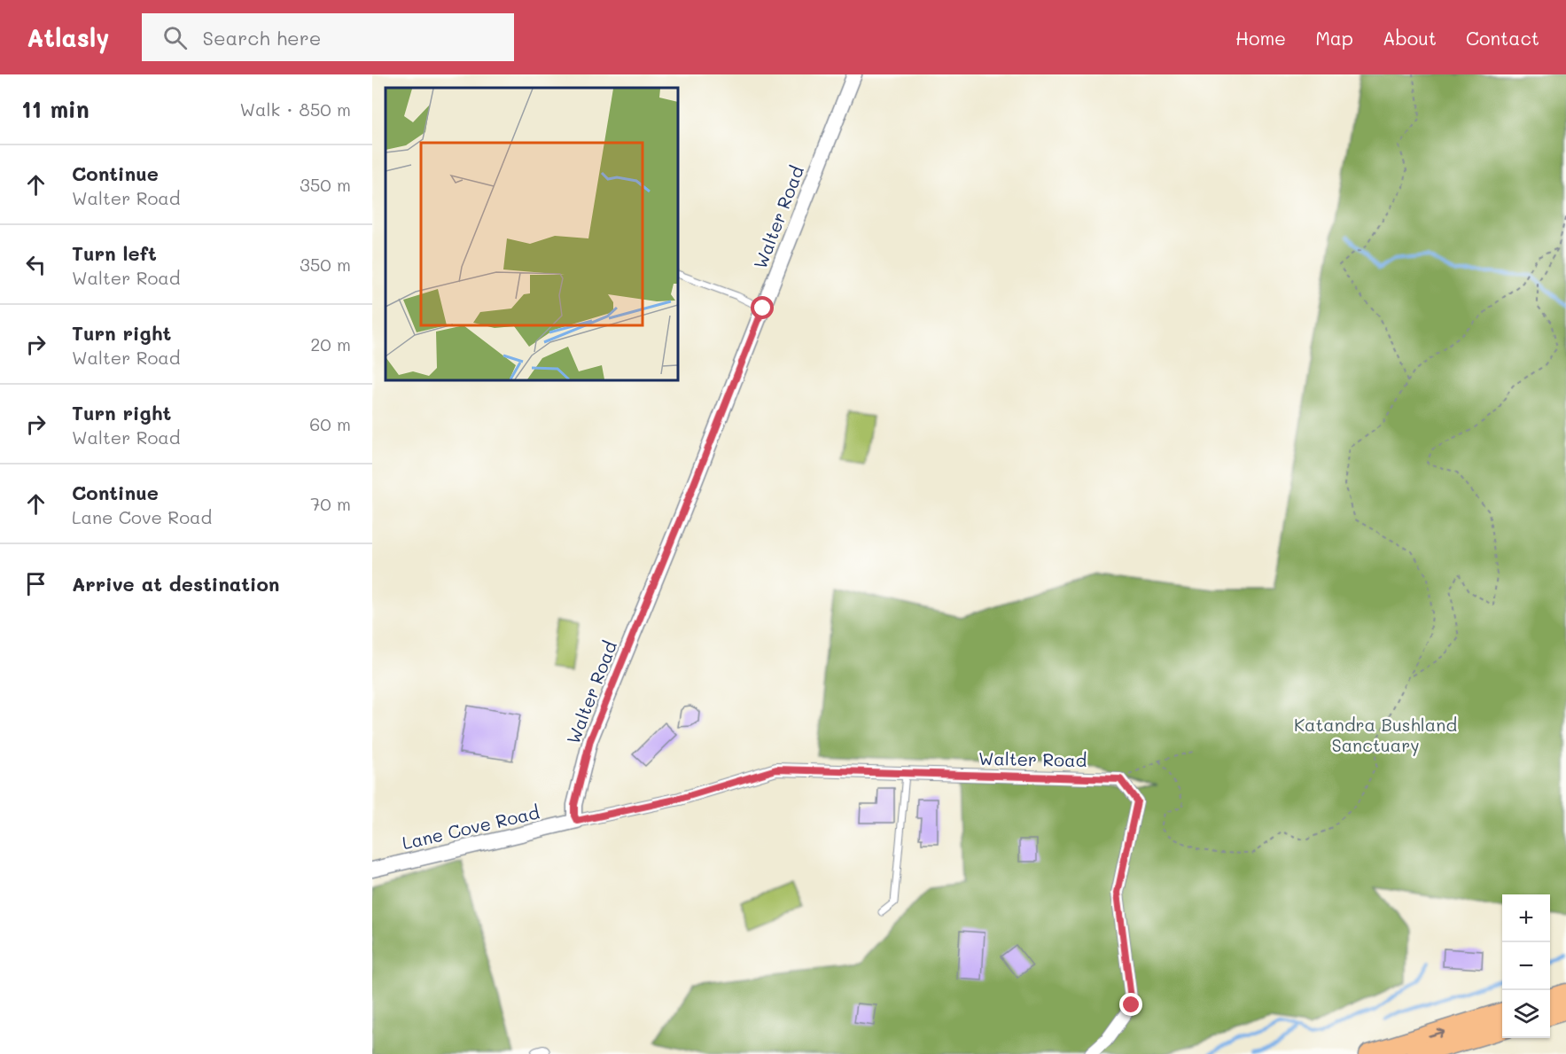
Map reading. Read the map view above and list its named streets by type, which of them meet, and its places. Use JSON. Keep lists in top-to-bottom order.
{
  "streets": {
    "street": ["Walter Road", "Lane Cove Road"]
  },
  "crossings": [
    ["Walter Road", "Lane Cove Road"]
  ],
  "parks": ["Katandra Bushland Sanctuary"],
  "page": {
    "header": "Atlasly",
    "search": "Search here",
    "nav": [
      "Home",
      "Map",
      "About",
      "Contact"
    ],
    "heading": ["11 min", "Walk · 850 m"],
    "list": [
      ["Continue", "Walter Road", "350 m"],
      ["Turn left", "Walter Road", "350 m"],
      ["Turn right", "Walter Road", "20 m"],
      ["Turn right", "Walter Road", "60 m"],
      ["Continue", "Lane Cove Road", "70 m"],
      "Arrive at destination"
    ],
    "map_buttons": ["+", "−"]
  }
}
